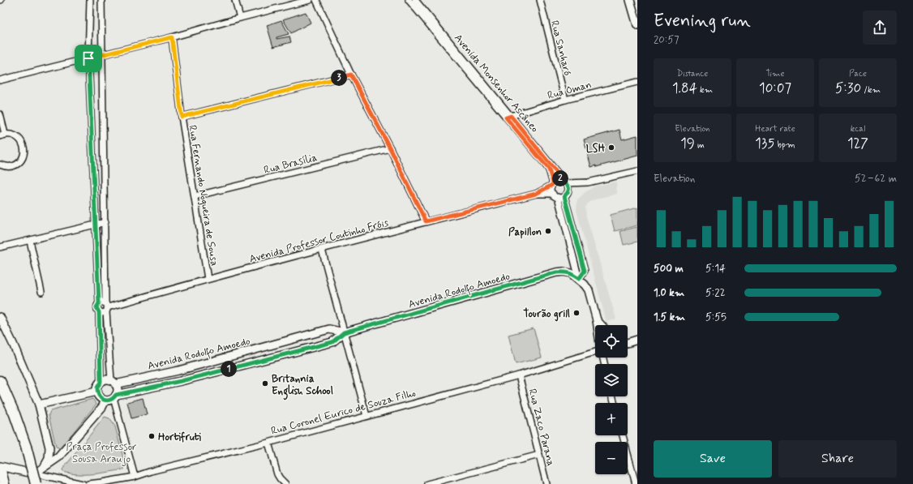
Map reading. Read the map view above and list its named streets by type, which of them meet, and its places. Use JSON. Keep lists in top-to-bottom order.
{
  "streets": {
    "street": [
      "Rua Sanharó",
      "Avenida Monsenhor Ascâneo",
      "Rua Oman",
      "Rua Brasília",
      "Rua Fernando Nogueira de Sousa",
      "Avenida Professor Coutinho Fróis",
      "Avenida Rodolfo Amoedo",
      "Rua Coronel Eurico de Souza Filho",
      "Rua Zaco Parana"
    ]
  },
  "crossings": [
    ["Rua Sanharó", "Rua Oman"],
    ["Avenida Monsenhor Ascâneo", "Rua Oman"],
    ["Avenida Monsenhor Ascâneo", "Avenida Professor Coutinho Fróis"],
    ["Rua Brasília", "Rua Fernando Nogueira de Sousa"],
    ["Rua Fernando Nogueira de Sousa", "Avenida Professor Coutinho Fróis"],
    ["Rua Coronel Eurico de Souza Filho", "Rua Zaco Parana"]
  ],
  "parks": ["Praça Professor Sousa Araujo"],
  "places": [
    "LSH",
    "Papillon",
    "Tourão grill",
    "Britannia English School",
    "Hortifruti"
  ],
  "page": {
    "heading": ["Evening run", "20:57"],
    "stats": [
      ["Distance", "1.84 km"],
      ["Time", "10:07"],
      ["Pace", "5:30 /km"],
      ["Elevation", "19 m"],
      ["Heart rate", "135 bpm"],
      ["kcal", "127"]
    ],
    "pins": ["3", "2", "1"],
    "chart": ["Elevation", "52–62 m"],
    "list": [
      {
        "name": "500 m",
        "note": "5:14"
      },
      {
        "name": "1.0 km",
        "note": "5:22"
      },
      {
        "name": "1.5 km",
        "note": "5:55"
      }
    ],
    "map_buttons": ["+", "−"],
    "buttons": ["Save", "Share"]
  }
}
